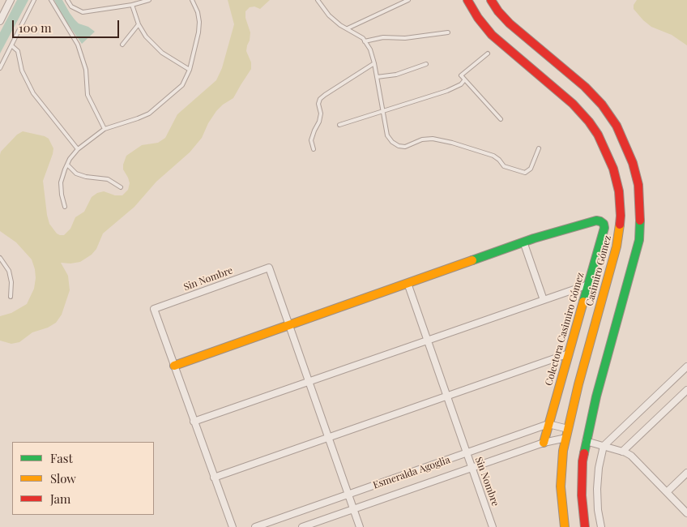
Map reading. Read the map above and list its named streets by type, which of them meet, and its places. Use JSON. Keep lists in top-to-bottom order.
{
  "streets": {
    "main road": ["Casimiro Gómez", "Colectora Casimiro Gómez"],
    "street": ["Sin Nombre", "Esmeralda Agoglia"]
  },
  "crossings": [
    ["Casimiro Gómez", "Esmeralda Agoglia"],
    ["Sin Nombre", "Esmeralda Agoglia"],
    ["Colectora Casimiro Gómez", "Esmeralda Agoglia"]
  ],
  "legend": ["Fast", "Slow", "Jam"],
  "scale_bar": "100 m"
}
